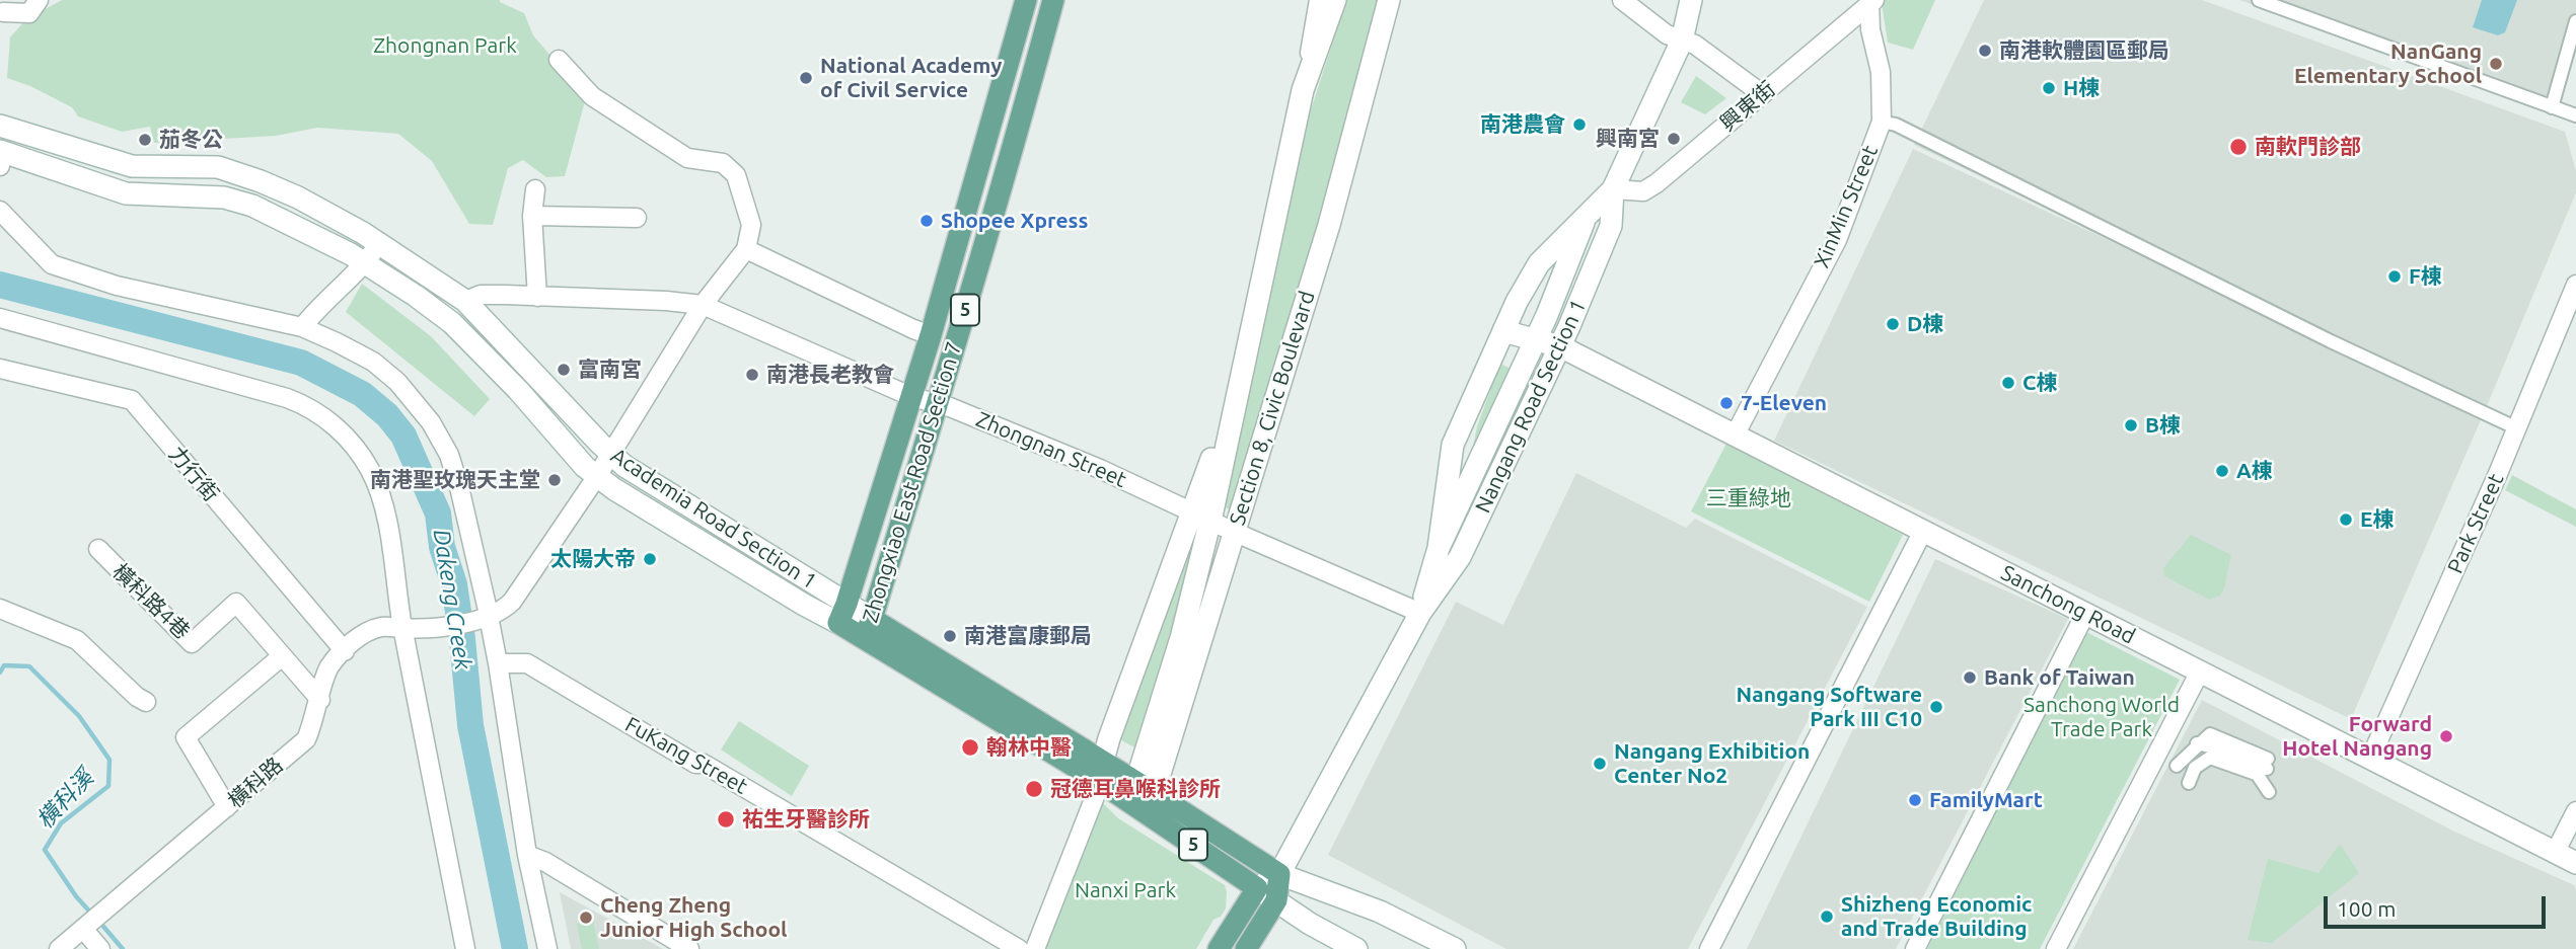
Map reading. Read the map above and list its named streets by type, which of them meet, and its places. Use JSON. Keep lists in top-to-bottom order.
{
  "streets": {
    "main road": [
      "5",
      "Nangang Road Section 1",
      "Section 8, Civic Boulevard",
      "Zhongxiao East Road Section 7",
      "Academia Road Section 1",
      "Sanchong Road"
    ],
    "street": [
      "興東街",
      "XinMin Street",
      "Zhongnan Street",
      "力行街",
      "Park Street",
      "橫科路4巷",
      "FuKang Street",
      "橫科路"
    ]
  },
  "crossings": [
    ["興東街", "XinMin Street"],
    ["興東街", "Nangang Road Section 1"],
    ["XinMin Street", "Sanchong Road"],
    ["Nangang Road Section 1", "Zhongnan Street"],
    ["Nangang Road Section 1", "Academia Road Section 1"],
    ["Nangang Road Section 1", "Sanchong Road"],
    ["Section 8, Civic Boulevard", "Zhongnan Street"],
    ["Section 8, Civic Boulevard", "Academia Road Section 1"],
    ["Zhongnan Street", "Zhongxiao East Road Section 7"],
    ["Zhongnan Street", "Academia Road Section 1"],
    ["力行街", "橫科路"],
    ["Zhongxiao East Road Section 7", "Academia Road Section 1"],
    ["Park Street", "Sanchong Road"],
    ["橫科路4巷", "橫科路"]
  ],
  "water": ["Dakeng Creek", "橫科溪"],
  "parks": [
    "Zhongnan Park",
    "三重綠地",
    "Sanchong World Trade Park",
    "Nanxi Park"
  ],
  "places": [
    "南港軟體園區郵局",
    "NanGang Elementary School",
    "National Academy of Civil Service",
    "H棟",
    "南港農會",
    "興南宮",
    "茄冬公",
    "南軟門診部",
    "Shopee Xpress",
    "F棟",
    "D棟",
    "富南宮",
    "南港長老教會",
    "C棟",
    "7-Eleven",
    "B棟",
    "A棟",
    "南港聖玫瑰天主堂",
    "E棟",
    "太陽大帝",
    "南港富康郵局",
    "Bank of Taiwan",
    "Nangang Software Park III C10",
    "Forward Hotel Nangang",
    "翰林中醫",
    "Nangang Exhibition Center No2",
    "冠德耳鼻喉科診所",
    "FamilyMart",
    "祐生牙醫診所",
    "Shizheng Economic and Trade Building",
    "Cheng Zheng Junior High School"
  ],
  "scale_bar": "100 m"
}
